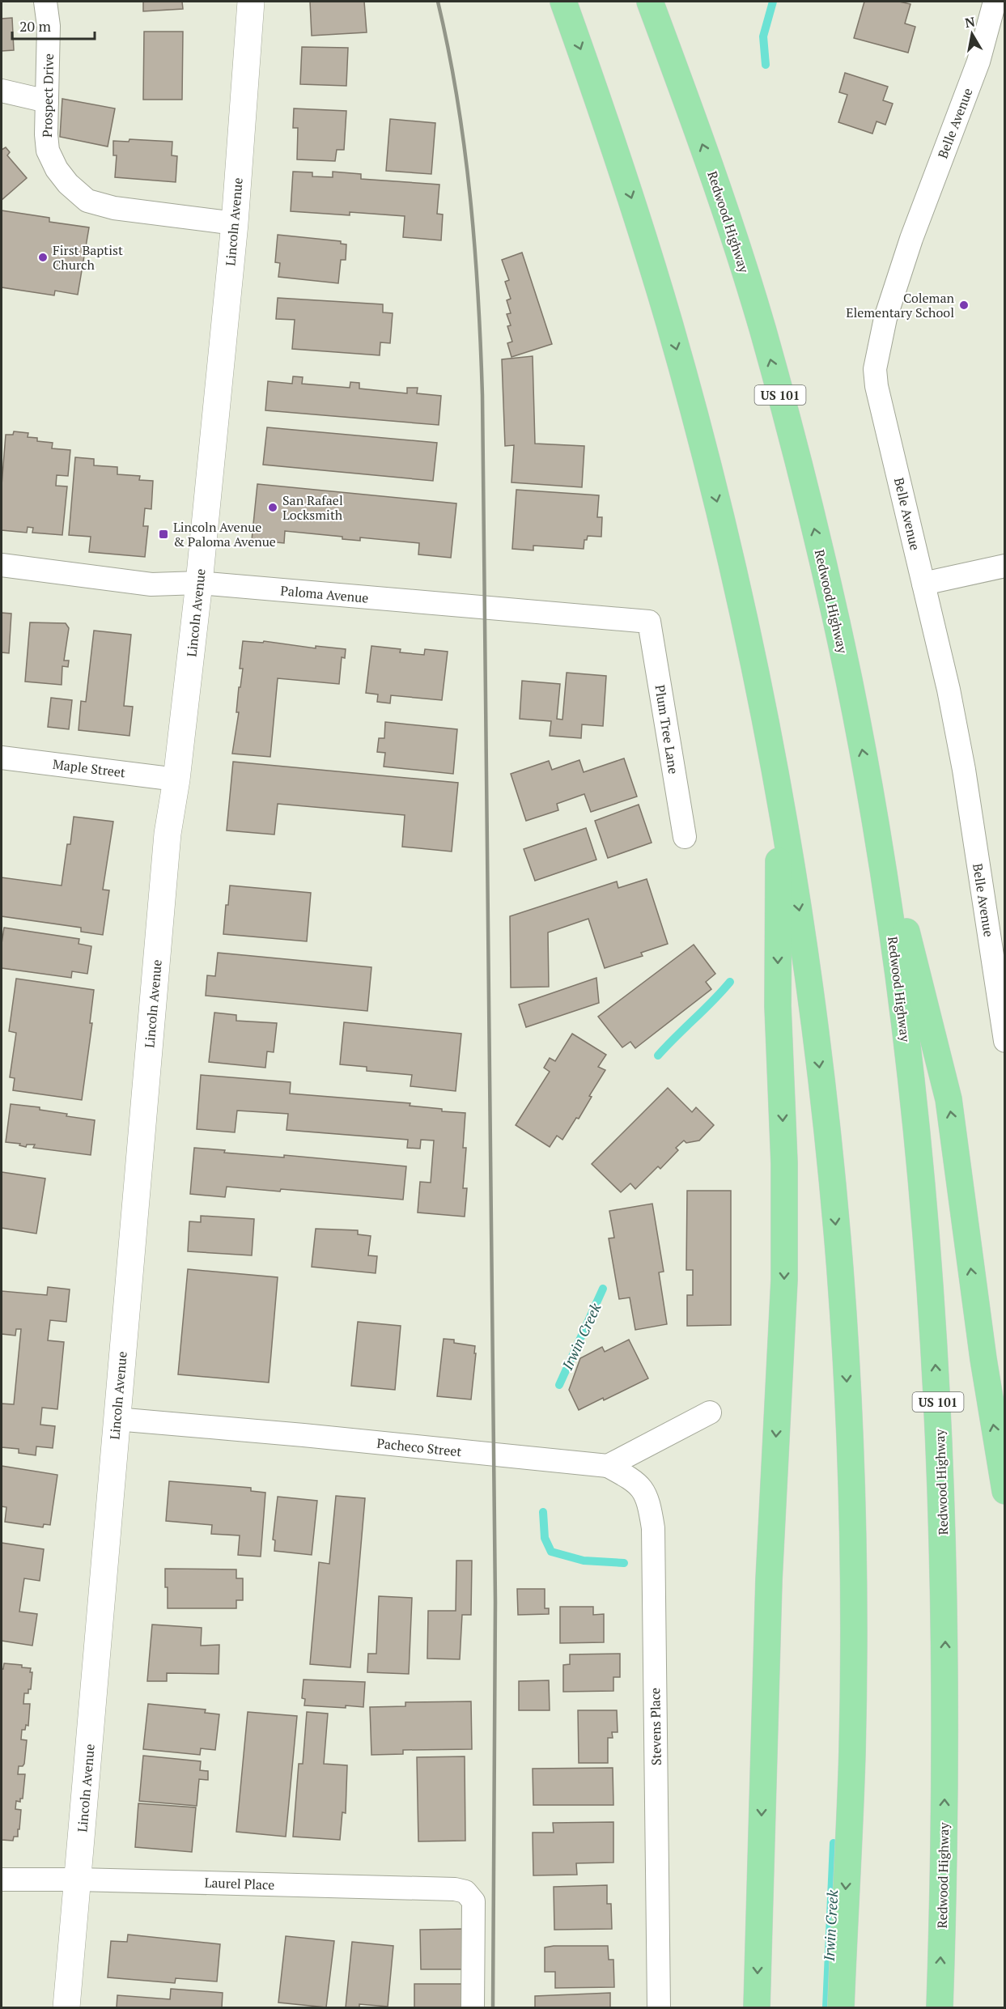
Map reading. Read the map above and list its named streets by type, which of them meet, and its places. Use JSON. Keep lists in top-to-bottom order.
{
  "streets": {
    "highway": ["Redwood Highway", "US 101"],
    "main road": ["Lincoln Avenue"],
    "street": [
      "Prospect Drive",
      "Belle Avenue",
      "Paloma Avenue",
      "Plum Tree Lane",
      "Maple Street",
      "Pacheco Street",
      "Stevens Place",
      "Laurel Place"
    ]
  },
  "crossings": [
    ["Prospect Drive", "Lincoln Avenue"],
    ["Lincoln Avenue", "Paloma Avenue"],
    ["Lincoln Avenue", "Maple Street"],
    ["Lincoln Avenue", "Pacheco Street"],
    ["Lincoln Avenue", "Laurel Place"],
    ["Paloma Avenue", "Plum Tree Lane"],
    ["Pacheco Street", "Stevens Place"]
  ],
  "water": ["Irwin Creek"],
  "places": {
    "other": ["First Baptist Church", "Coleman Elementary School", "San Rafael Locksmith"],
    "transit": ["Lincoln Avenue & Paloma Avenue"]
  },
  "scale_bar": "20 m",
  "north": "top"
}
